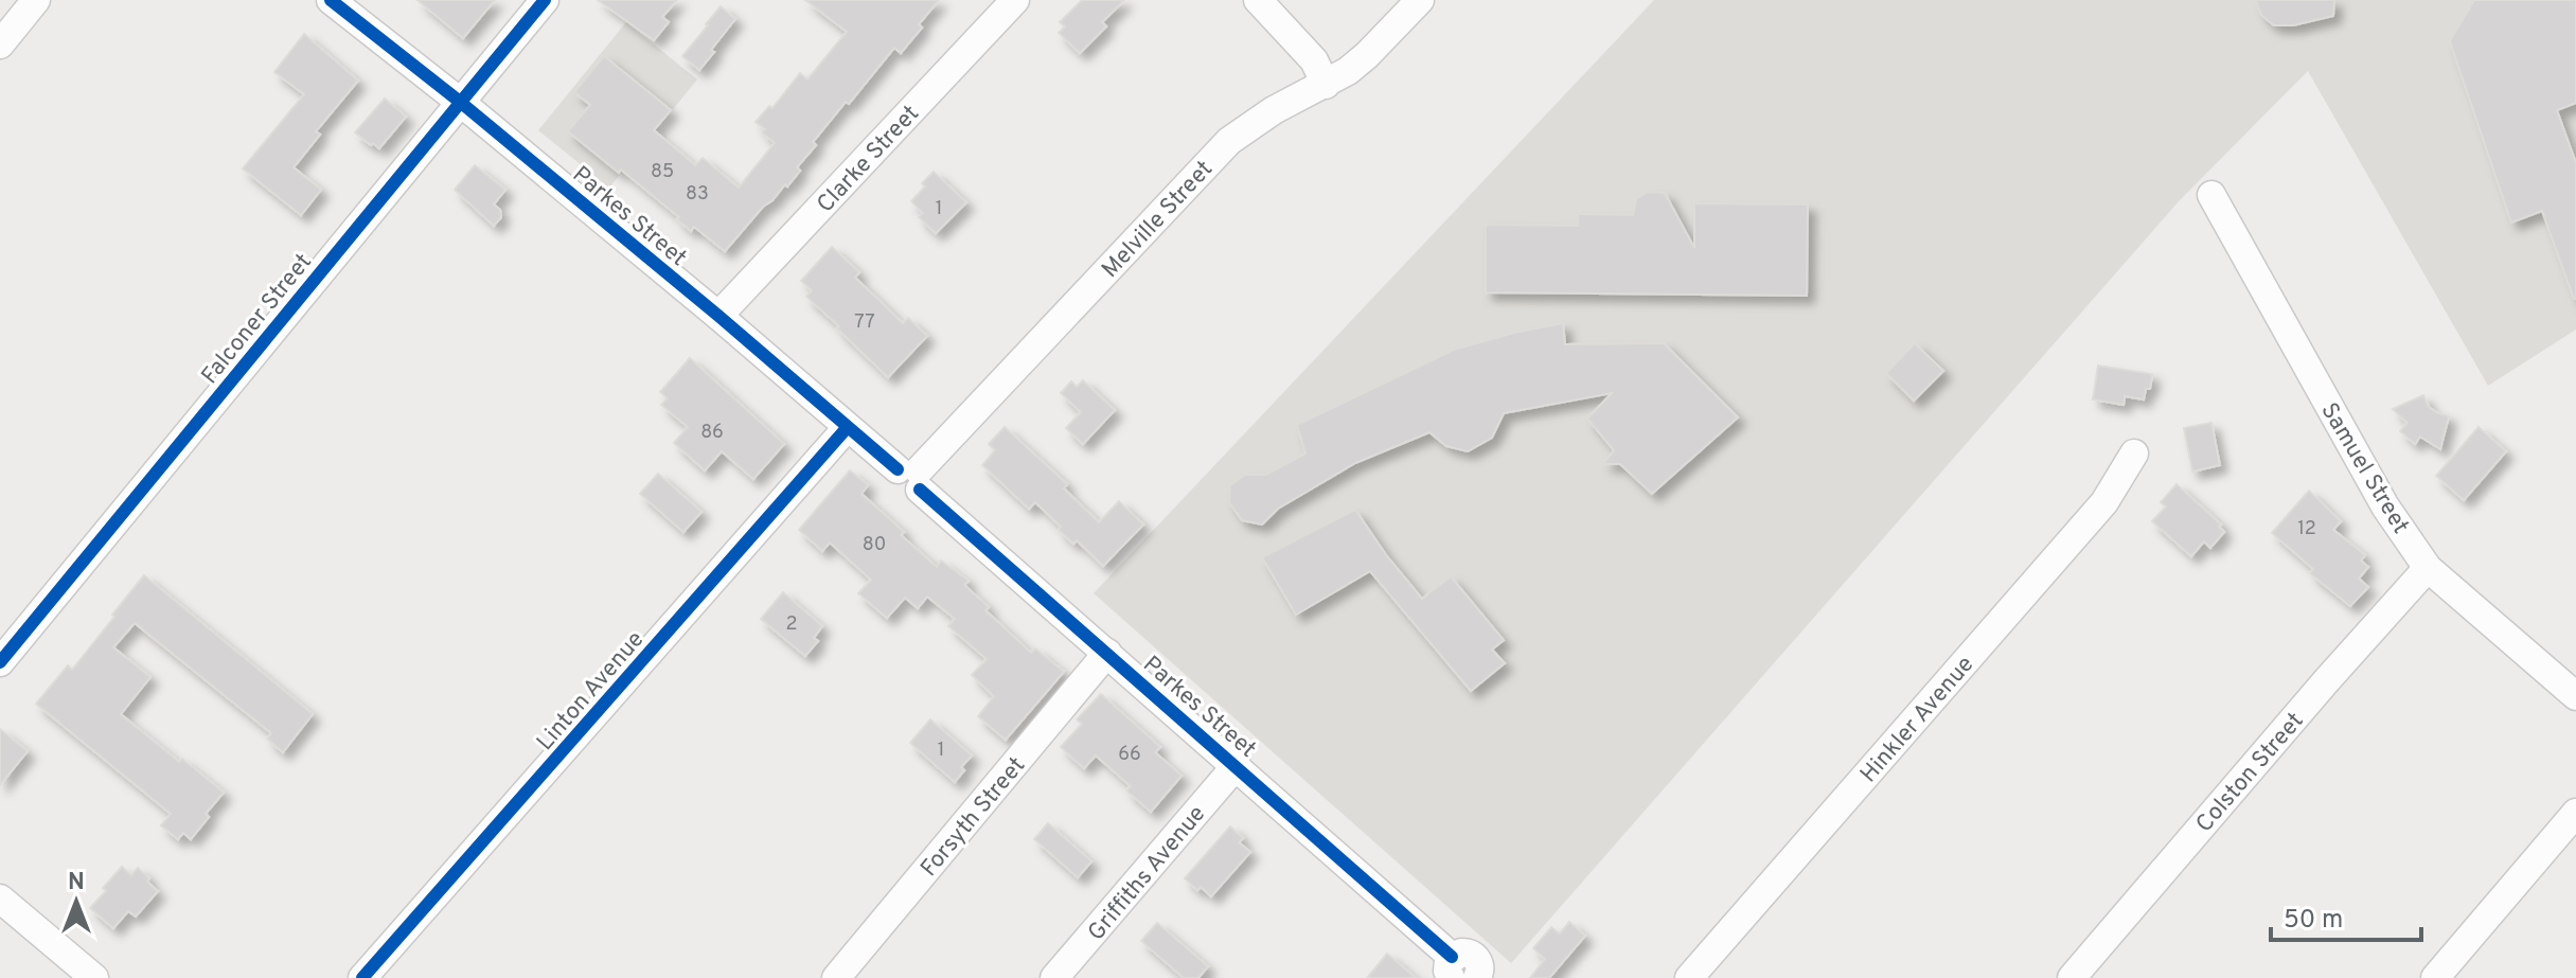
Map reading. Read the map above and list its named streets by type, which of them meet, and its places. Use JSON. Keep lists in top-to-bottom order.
{
  "streets": {
    "street": [
      "Clarke Street",
      "Parkes Street",
      "Melville Street",
      "Falconer Street",
      "Samuel Street",
      "Linton Avenue",
      "Hinkler Avenue",
      "Colston Street",
      "Forsyth Street",
      "Griffiths Avenue"
    ]
  },
  "crossings": [
    ["Clarke Street", "Parkes Street"],
    ["Parkes Street", "Melville Street"],
    ["Parkes Street", "Falconer Street"],
    ["Parkes Street", "Linton Avenue"],
    ["Parkes Street", "Forsyth Street"],
    ["Parkes Street", "Griffiths Avenue"],
    ["Samuel Street", "Colston Street"]
  ],
  "house_numbers": [
    "85",
    "83",
    "1",
    "77",
    "86",
    "12",
    "80",
    "2",
    "1",
    "66"
  ],
  "scale_bar": "50 m",
  "north": "top"
}
